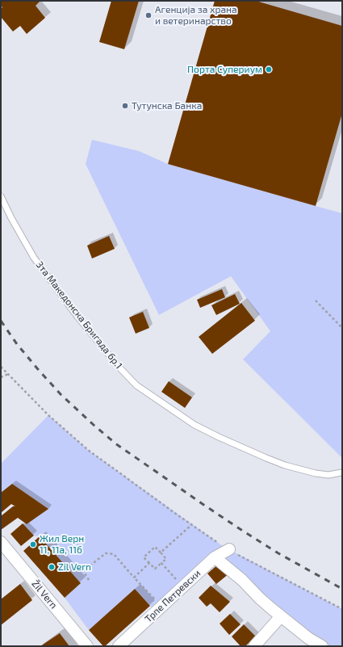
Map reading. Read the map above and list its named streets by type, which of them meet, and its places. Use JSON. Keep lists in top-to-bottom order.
{
  "streets": {
    "street": ["Žil Vern", "Трпе Петревски"],
    "lane": ["3та Македонска Бригада бр.1"]
  },
  "places": [
    "Агенција за храна и ветеринарство",
    "Порта Супериум",
    "Тутунска Банка",
    "Жил Верн 11, 11а, 11б",
    "Zil Vern"
  ]
}
